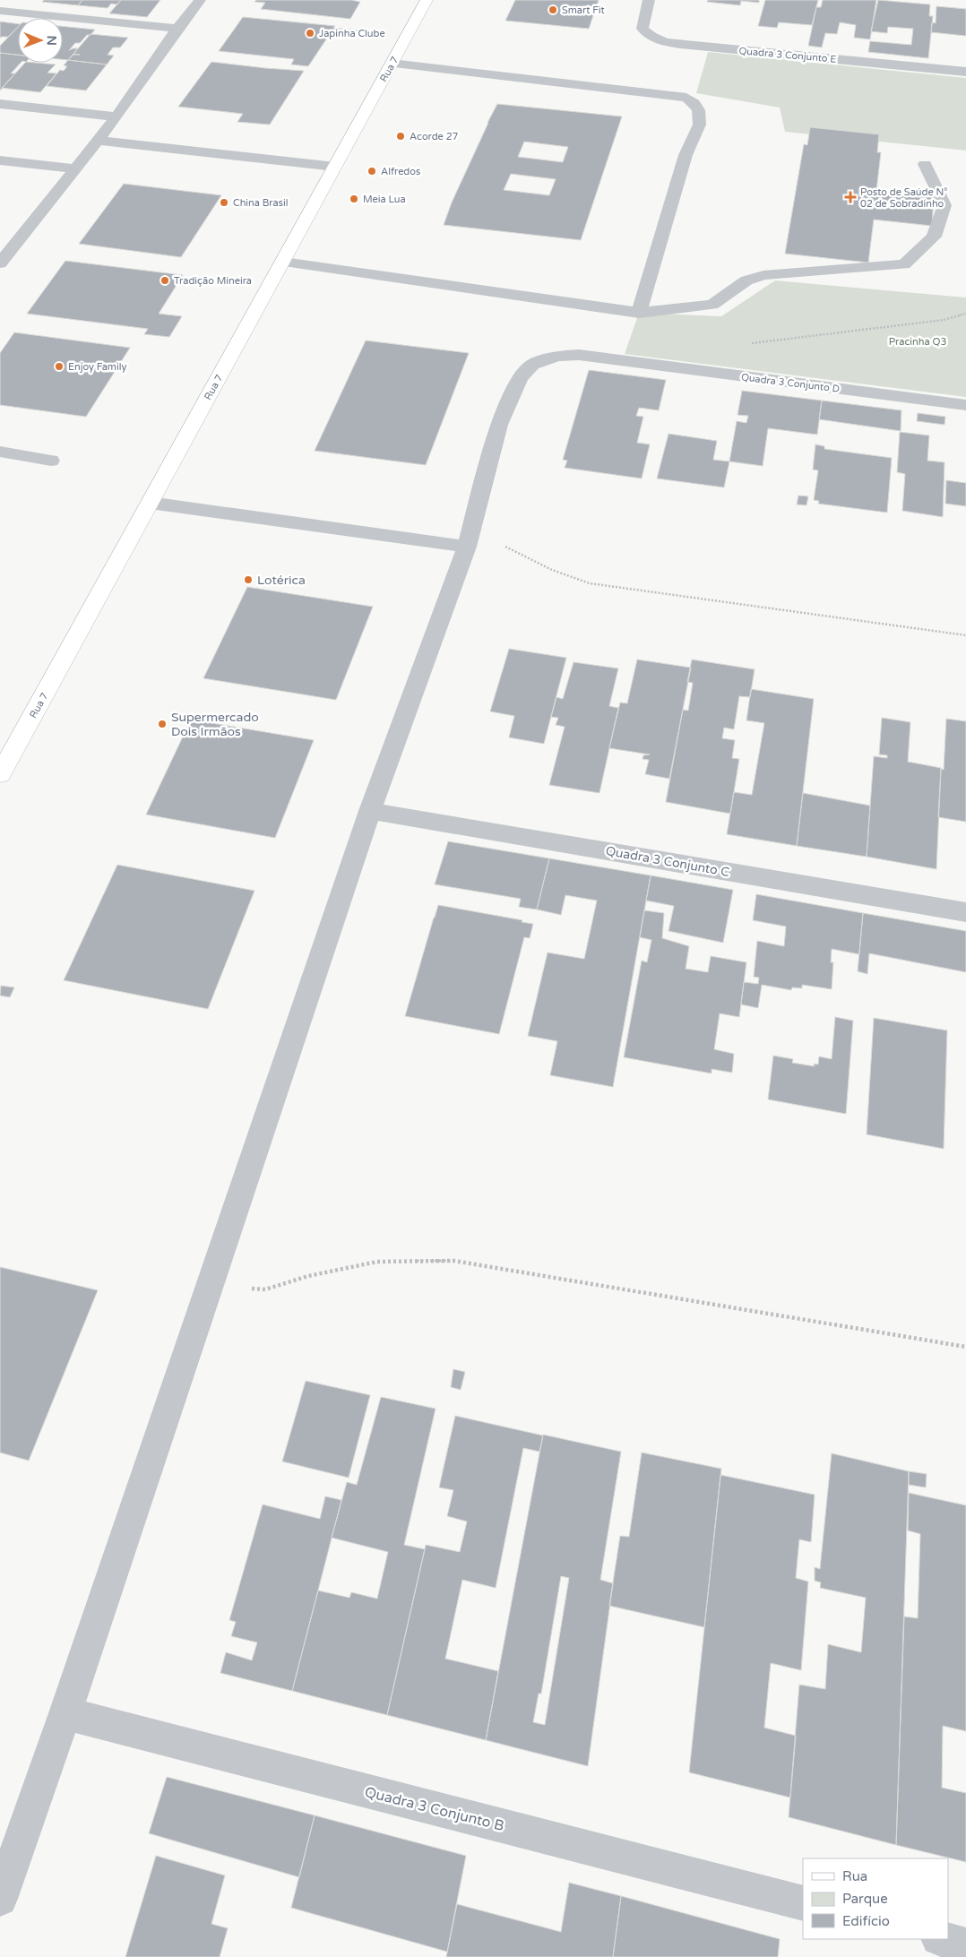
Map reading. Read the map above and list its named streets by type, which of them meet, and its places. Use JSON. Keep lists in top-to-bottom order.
{
  "streets": {
    "main road": ["Rua 7"],
    "street": [
      "Quadra 3 Conjunto E",
      "Quadra 3 Conjunto D",
      "Quadra 3 Conjunto C",
      "Quadra 3 Conjunto B"
    ]
  },
  "crossings": [
    ["Quadra 3 Conjunto D", "Quadra 3 Conjunto C"],
    ["Quadra 3 Conjunto D", "Quadra 3 Conjunto B"]
  ],
  "parks": ["Pracinha Q3"],
  "places": {
    "other": [
      "Smart Fit",
      "Japinha Clube",
      "Acorde 27",
      "Alfredos",
      "Meia Lua",
      "China Brasil",
      "Tradição Mineira",
      "Enjoy Family",
      "Lotérica",
      "Supermercado Dois Irmãos"
    ],
    "health": ["Posto de Saúde N° 02 de Sobradinho"]
  },
  "legend": ["Rua", "Parque", "Edifício"],
  "north": "right"
}
